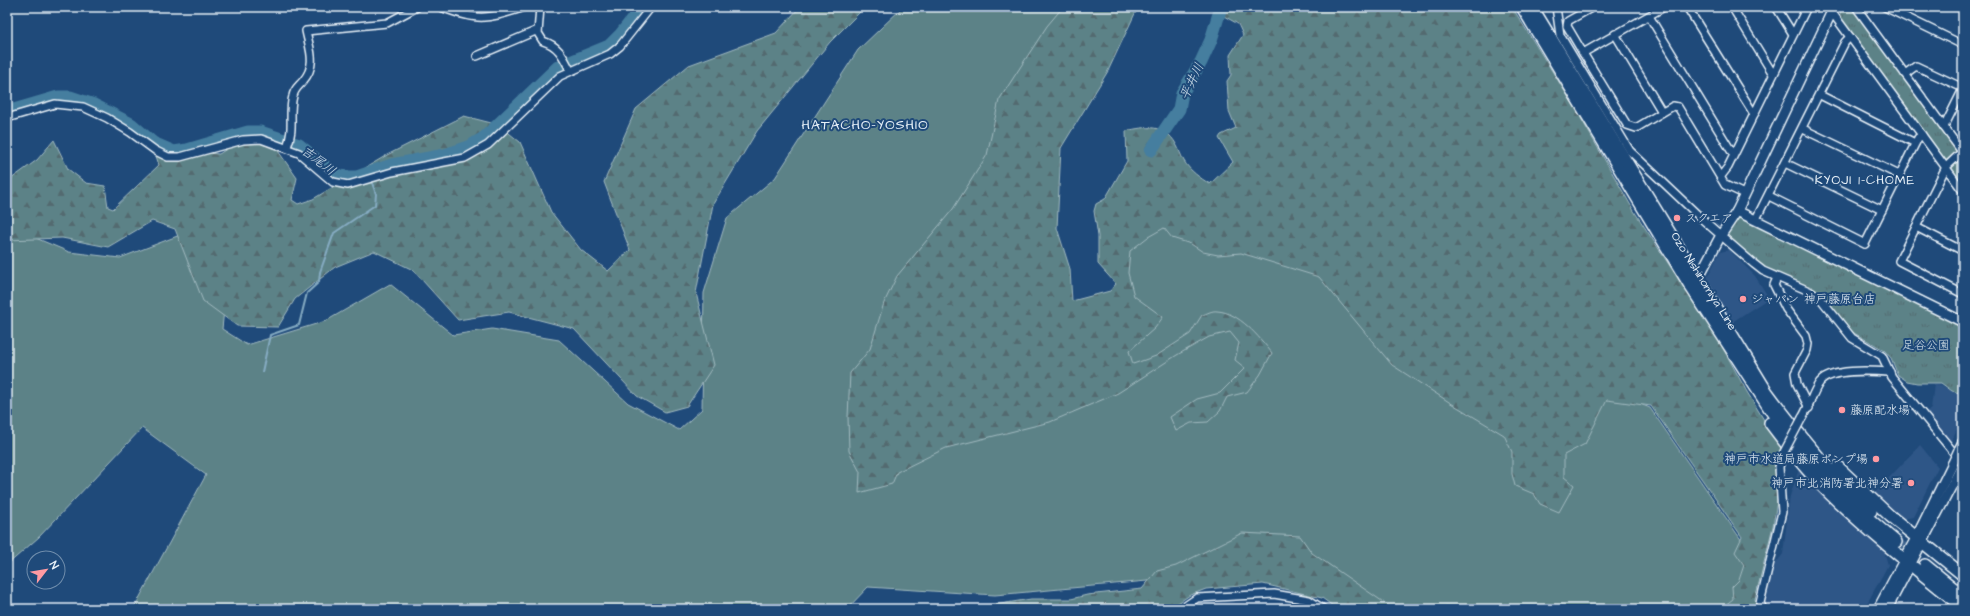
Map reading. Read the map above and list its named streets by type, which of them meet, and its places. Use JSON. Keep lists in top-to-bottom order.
{
  "streets": {
    "main road": ["Ozo Nishinomiya Line"]
  },
  "districts": ["HATACHO-YOSHIO", "KYOJI 1-CHOME"],
  "water": ["平井川", "吉尾川"],
  "parks": ["足谷公園"],
  "places": [
    "スクエア",
    "ジャパン 神戸藤原台店",
    "藤原配水場",
    "神戸市水道局藤原ポンプ場",
    "神戸市北消防署北神分署"
  ],
  "north": "top right"
}
